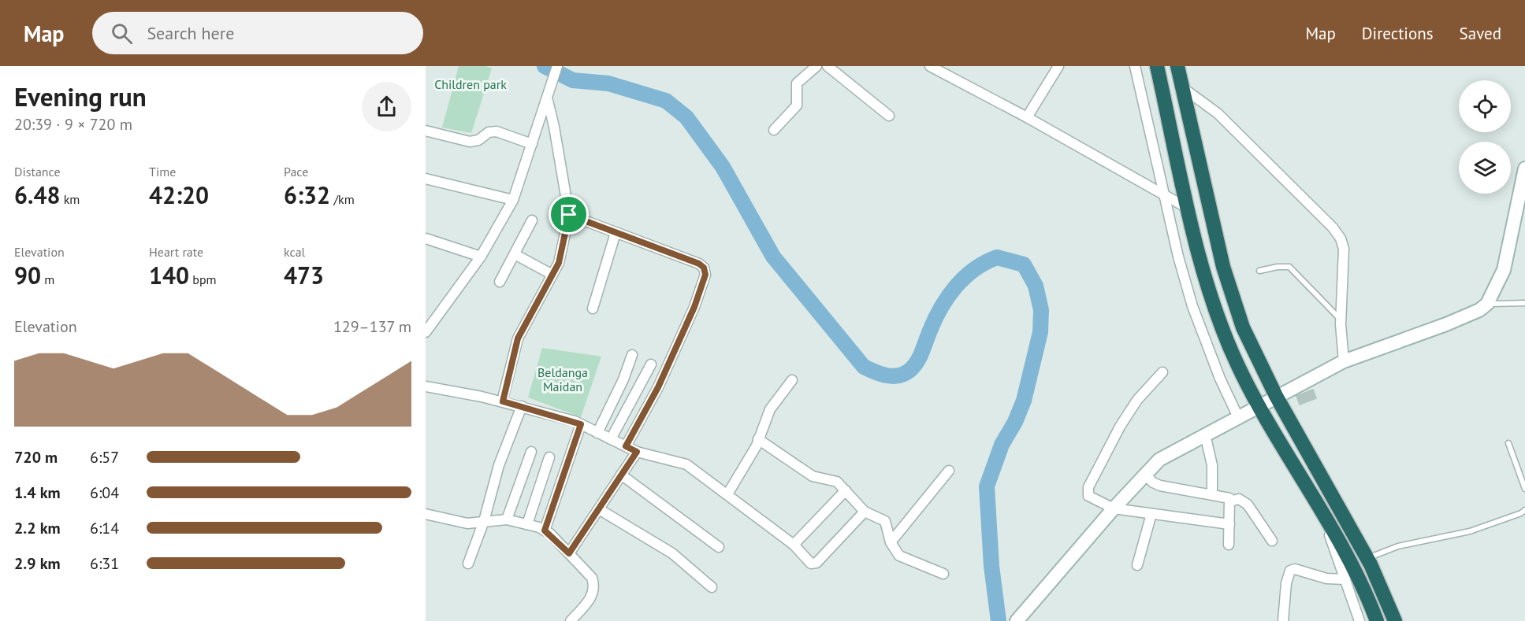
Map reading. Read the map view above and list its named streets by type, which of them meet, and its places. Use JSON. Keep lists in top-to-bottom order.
{
  "parks": ["Children park", "Beldanga Maidan"],
  "page": {
    "header": "Map",
    "search": "Search here",
    "nav": ["Map", "Directions", "Saved"],
    "heading": ["Evening run", "20:39 · 9 × 720 m"],
    "stats": [
      ["Distance", "6.48 km"],
      ["Time", "42:20"],
      ["Pace", "6:32 /km"],
      ["Elevation", "90 m"],
      ["Heart rate", "140 bpm"],
      ["kcal", "473"]
    ],
    "chart": ["Elevation", "129–137 m"],
    "list": [
      {
        "name": "720 m",
        "note": "6:57"
      },
      {
        "name": "1.4 km",
        "note": "6:04"
      },
      {
        "name": "2.2 km",
        "note": "6:14"
      },
      {
        "name": "2.9 km",
        "note": "6:31"
      }
    ]
  }
}
